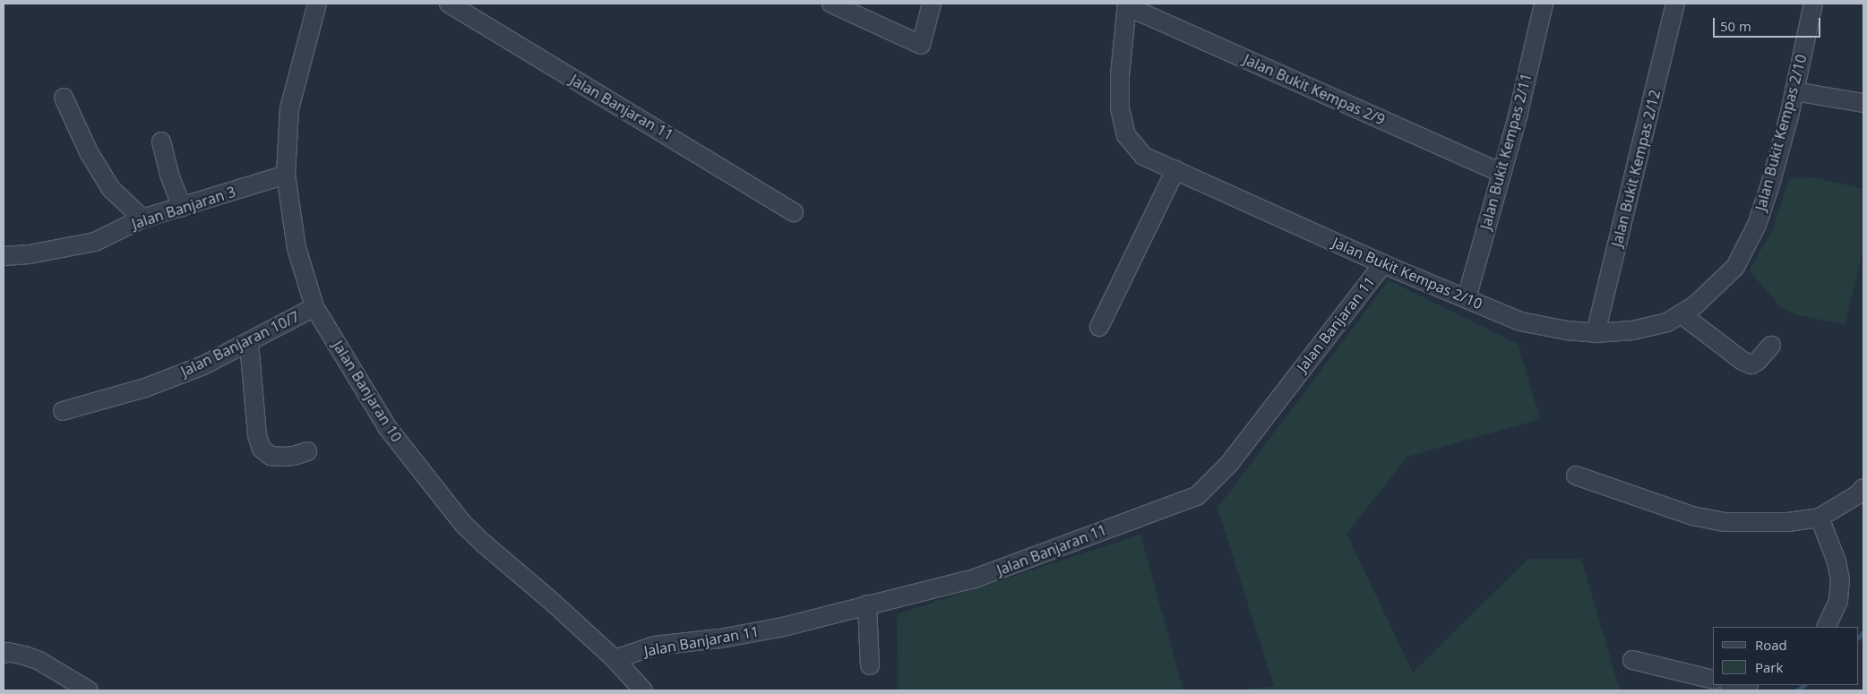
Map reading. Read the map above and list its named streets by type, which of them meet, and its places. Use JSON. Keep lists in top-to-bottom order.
{
  "streets": {
    "street": [
      "Jalan Bukit Kempas 2/9",
      "Jalan Banjaran 11",
      "Jalan Bukit Kempas 2/10",
      "Jalan Bukit Kempas 2/11",
      "Jalan Bukit Kempas 2/12",
      "Jalan Banjaran 3",
      "Jalan Banjaran 10/7",
      "Jalan Banjaran 10"
    ]
  },
  "crossings": [
    ["Jalan Bukit Kempas 2/9", "Jalan Bukit Kempas 2/10"],
    ["Jalan Bukit Kempas 2/9", "Jalan Bukit Kempas 2/11"],
    ["Jalan Banjaran 11", "Jalan Bukit Kempas 2/10"],
    ["Jalan Banjaran 11", "Jalan Banjaran 10"],
    ["Jalan Bukit Kempas 2/10", "Jalan Bukit Kempas 2/11"],
    ["Jalan Bukit Kempas 2/10", "Jalan Bukit Kempas 2/12"],
    ["Jalan Banjaran 3", "Jalan Banjaran 10"],
    ["Jalan Banjaran 10/7", "Jalan Banjaran 10"]
  ],
  "legend": ["Road", "Park"],
  "scale_bar": "50 m"
}
